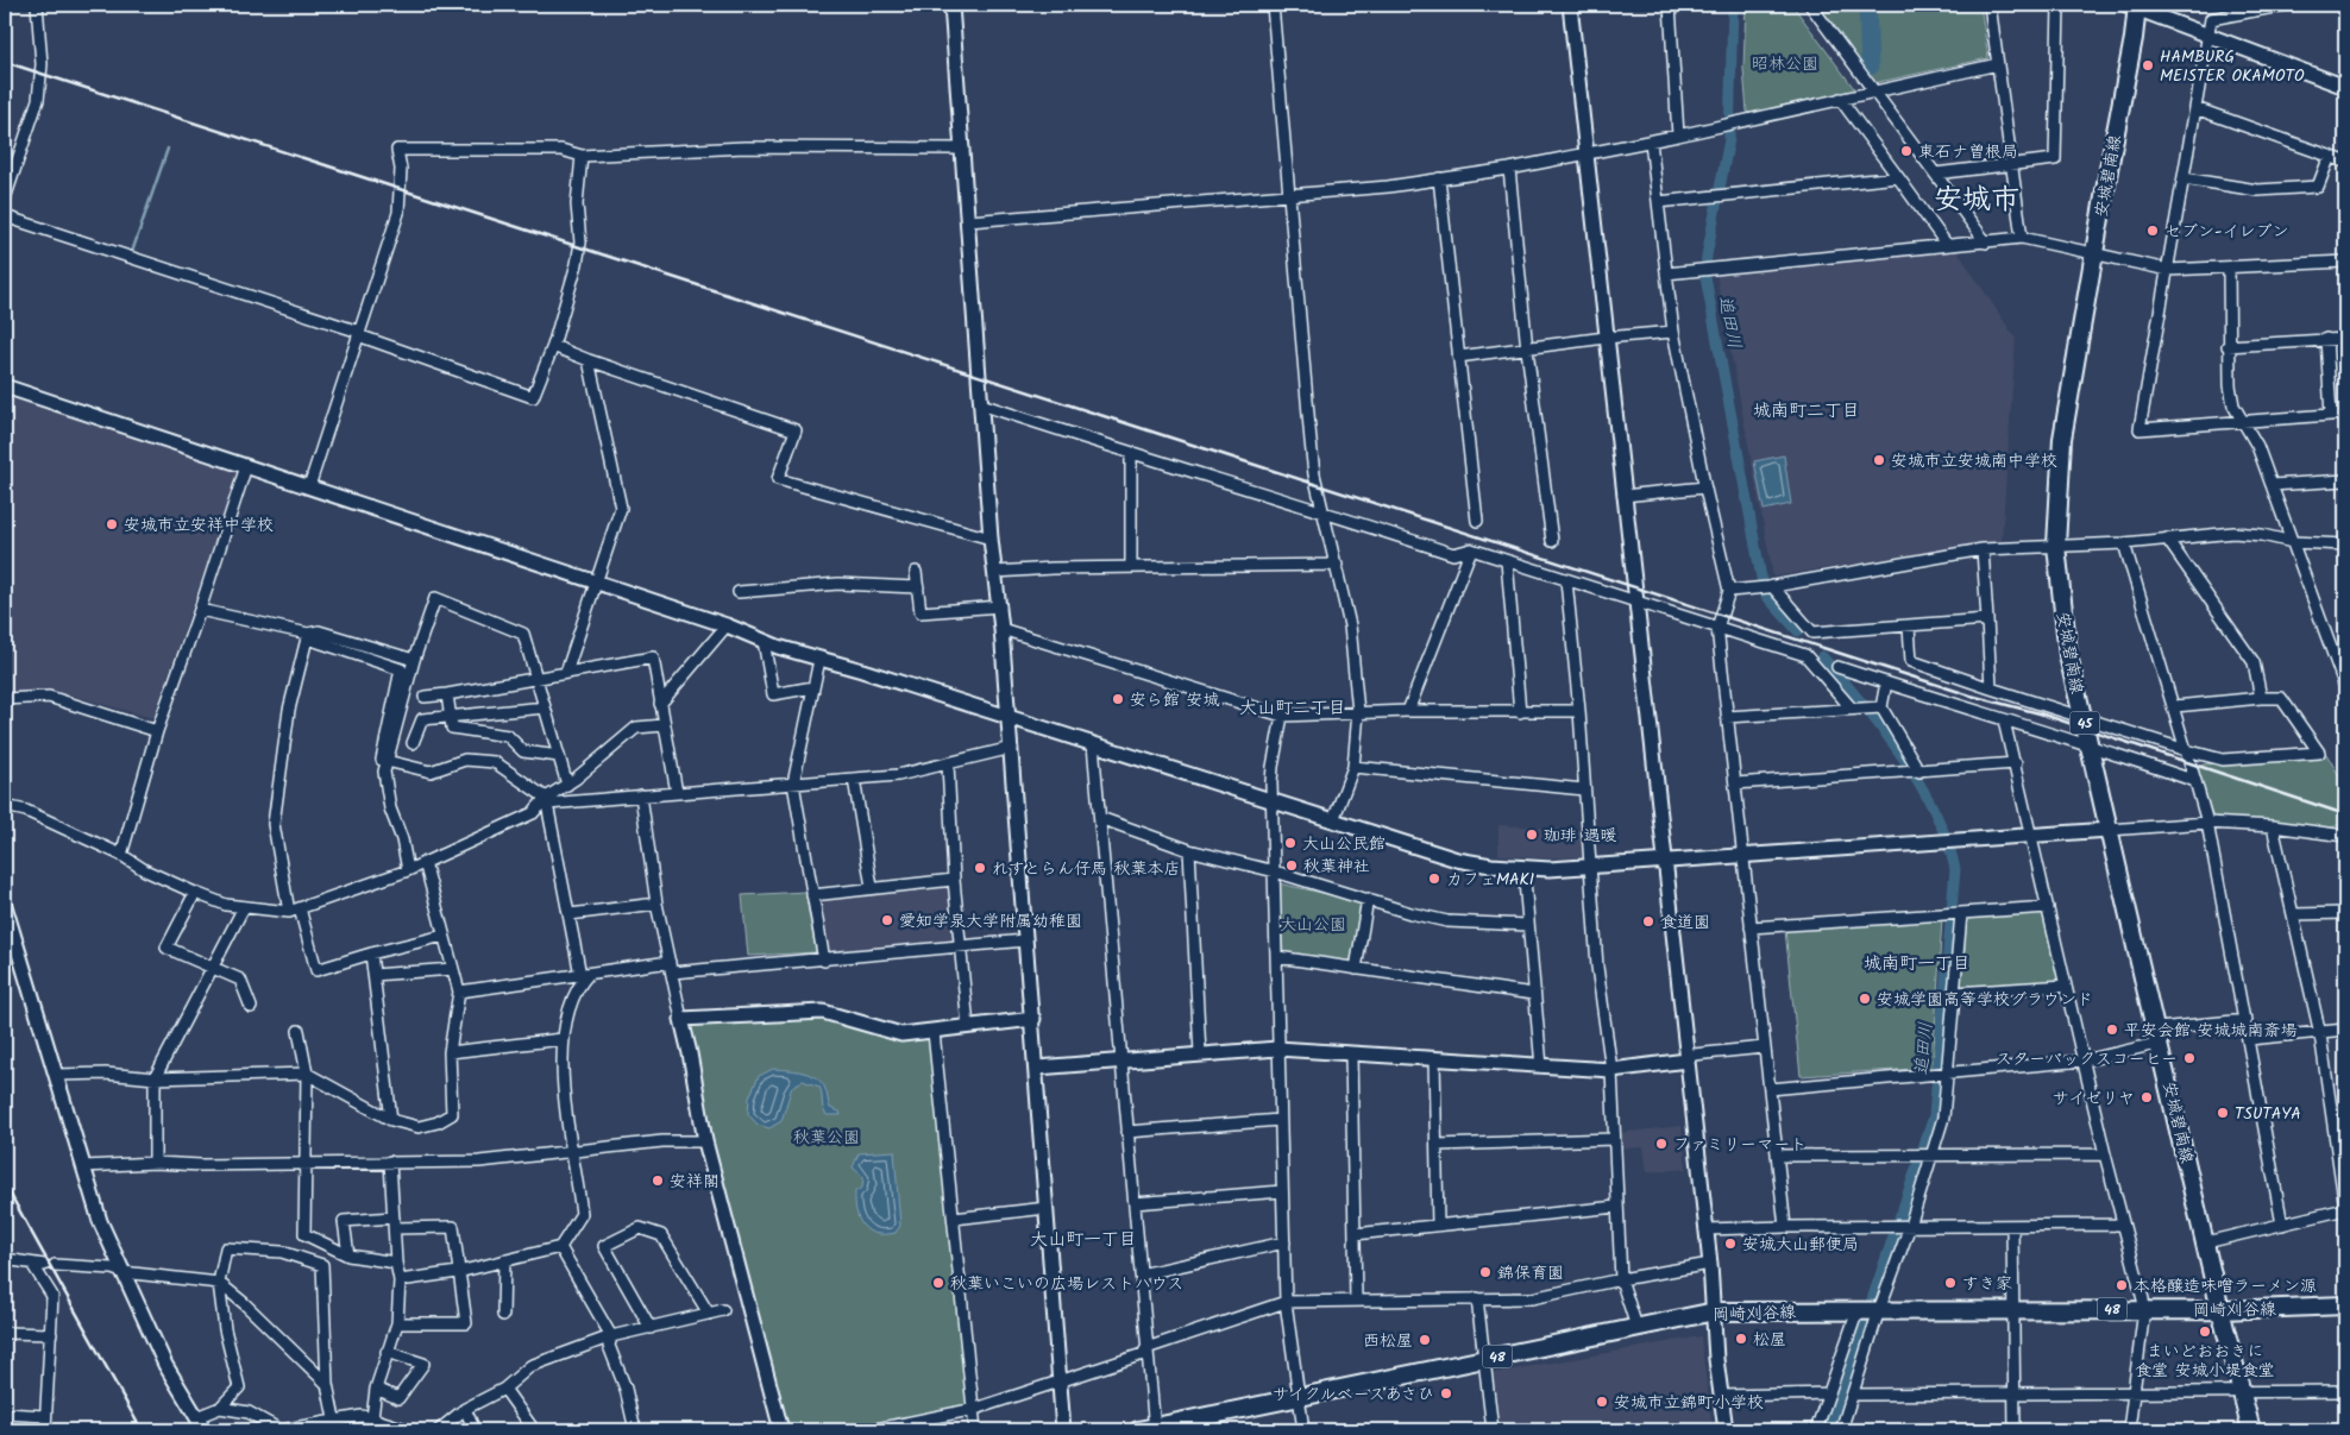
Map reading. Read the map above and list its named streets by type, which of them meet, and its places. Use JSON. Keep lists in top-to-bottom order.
{
  "streets": {
    "main road": [
      "安城碧南線",
      "45",
      "48",
      "岡崎刈谷線"
    ]
  },
  "crossings": [
    ["安城碧南線", "岡崎刈谷線"]
  ],
  "districts": [
    "安城市",
    "城南町二丁目",
    "大山町二丁目",
    "城南町一丁目",
    "大山町一丁目"
  ],
  "water": ["追田川"],
  "parks": ["昭林公園", "大山公園", "秋葉公園"],
  "places": [
    "HAMBURG MEISTER OKAMOTO",
    "東石ナ曽根局",
    "セブン-イレブン",
    "安城市立安城南中学校",
    "安城市立安祥中学校",
    "安ら館 安城",
    "珈琲 遇暖",
    "大山公民館",
    "秋葉神社",
    "れすとらん仔馬 秋葉本店",
    "カフェMAKI",
    "愛知学泉大学附属幼稚園",
    "食道園",
    "安城学園高等学校グラウンド",
    "平安会館 安城城南斎場",
    "スターバックスコーヒー",
    "サイゼリヤ",
    "TSUTAYA",
    "ファミリーマート",
    "安祥閣",
    "安城大山郵便局",
    "錦保育園",
    "秋葉いこいの広場レストハウス",
    "すき家",
    "本格醸造味噌ラーメン源",
    "まいどおおきに 食堂 安城小堤食堂",
    "松屋",
    "西松屋",
    "サイクルベースあさひ",
    "安城市立錦町小学校"
  ]
}
